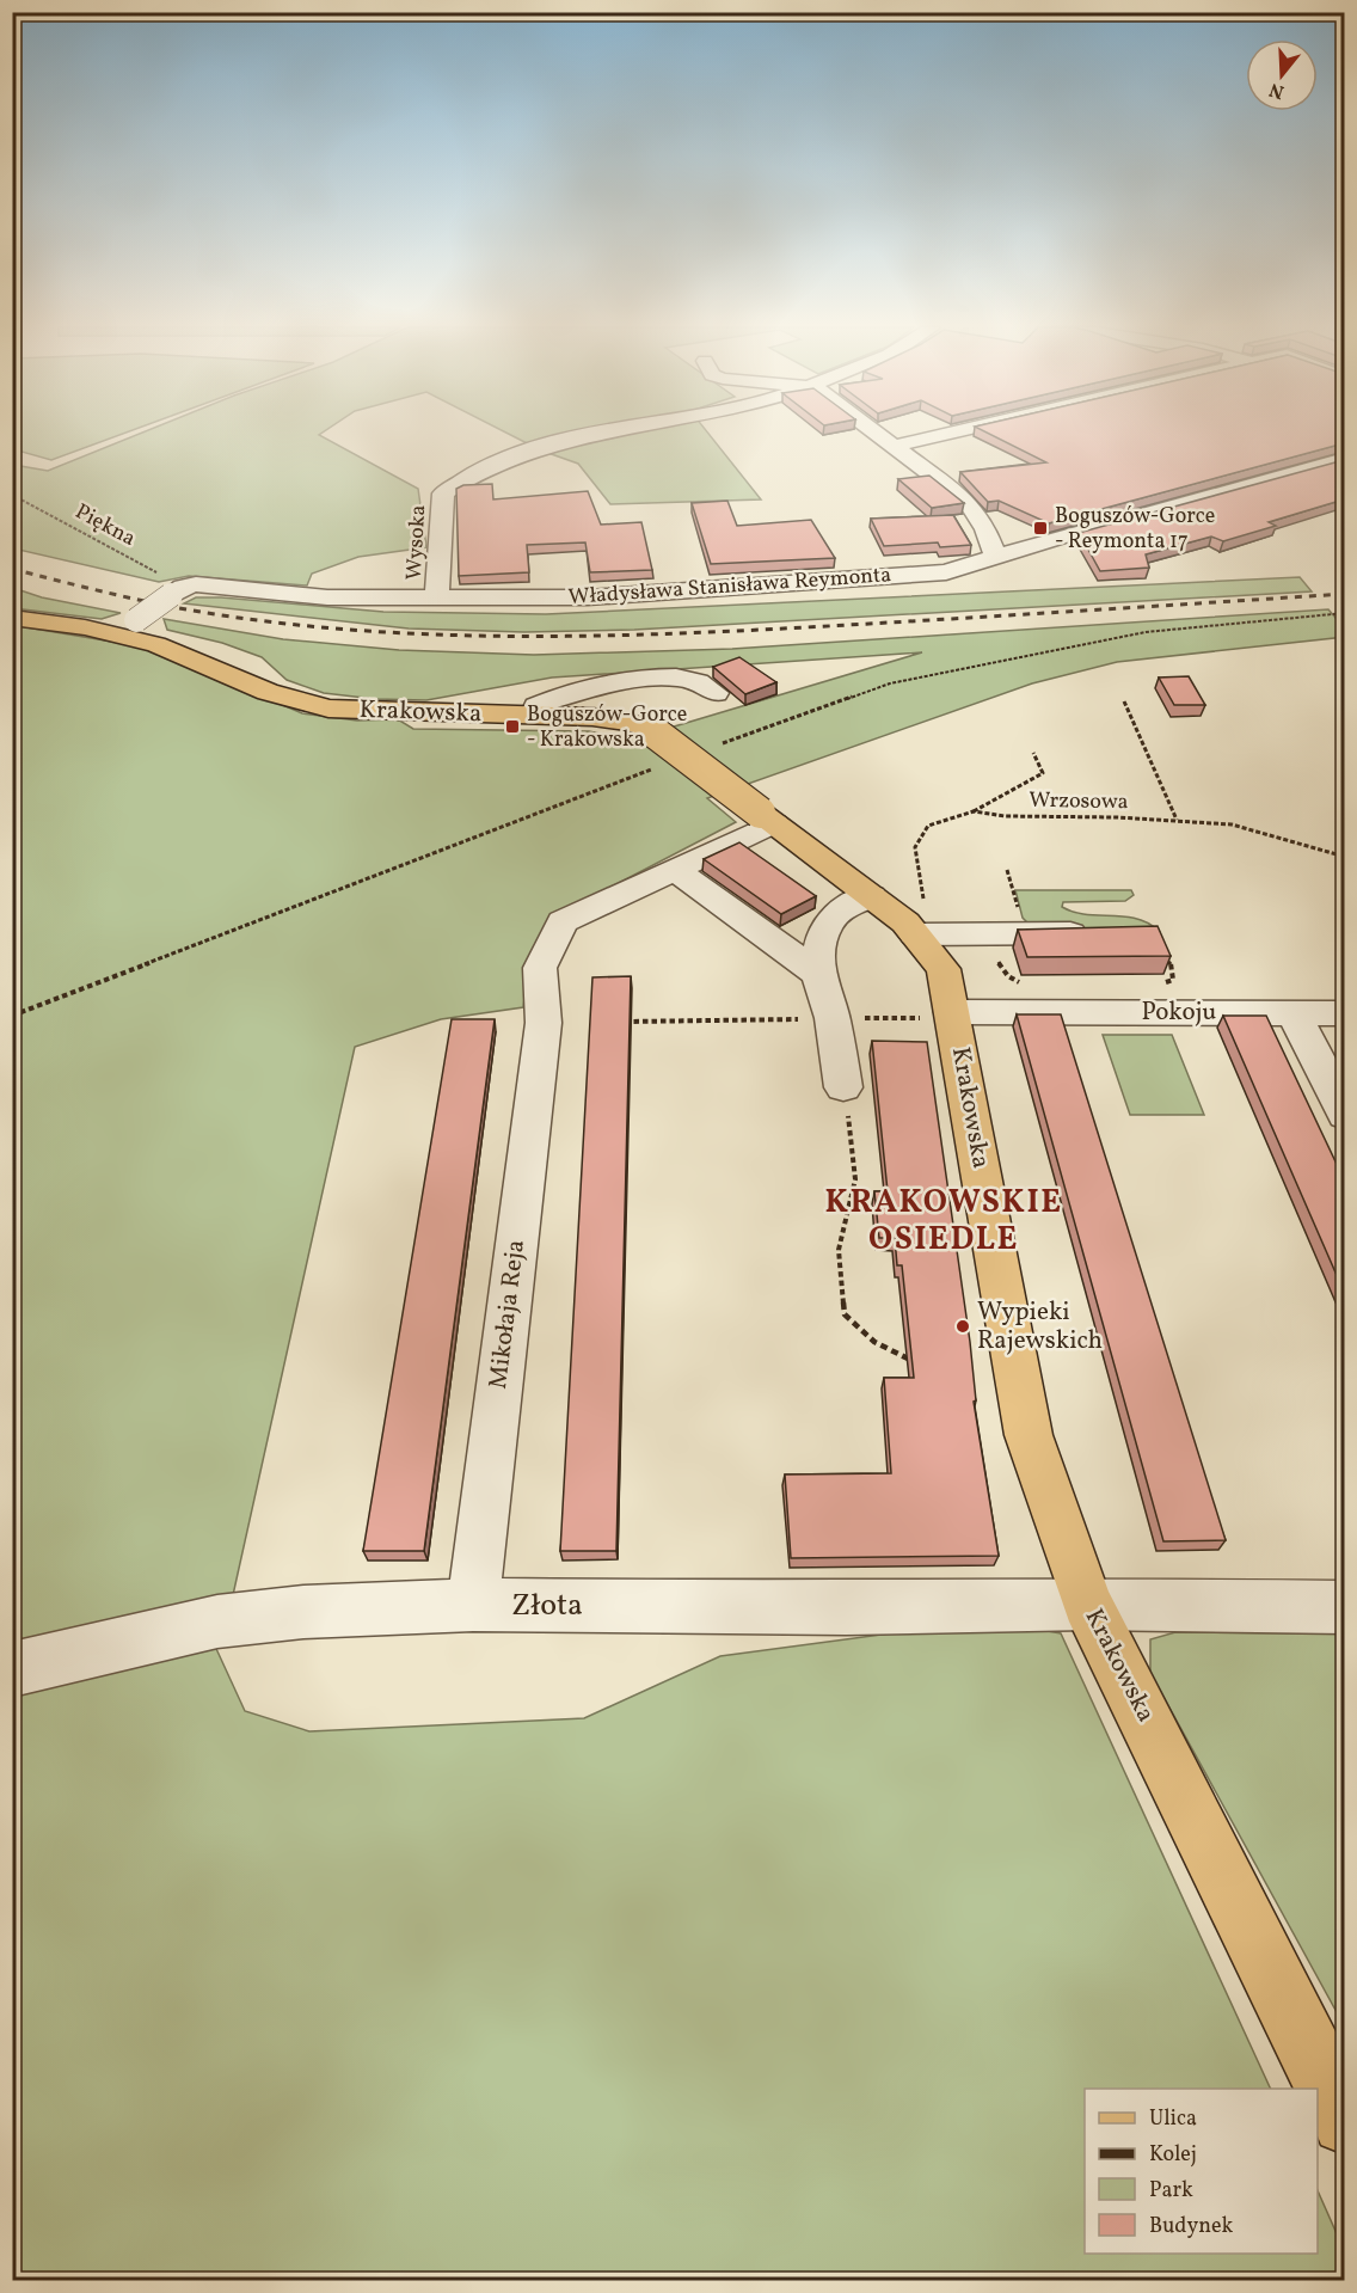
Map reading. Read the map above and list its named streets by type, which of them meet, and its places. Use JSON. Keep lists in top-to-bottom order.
{
  "streets": {
    "main road": ["Krakowska"],
    "street": [
      "Wysoka",
      "Władysława Stanisława Reymonta",
      "Pokoju",
      "Mikołaja Reja",
      "Złota"
    ],
    "path": ["Piękna", "Wrzosowa"]
  },
  "crossings": [
    ["Piękna", "Władysława Stanisława Reymonta"],
    ["Wysoka", "Władysława Stanisława Reymonta"],
    ["Krakowska", "Wrzosowa"],
    ["Krakowska", "Pokoju"],
    ["Krakowska", "Mikołaja Reja"],
    ["Krakowska", "Złota"],
    ["Mikołaja Reja", "Złota"]
  ],
  "districts": ["KRAKOWSKIE OSIEDLE"],
  "places": {
    "transit": ["Boguszów-Gorce - Reymonta 17", "Boguszów-Gorce - Krakowska"],
    "other": ["Wypieki Rajewskich"]
  },
  "legend": [
    "Ulica",
    "Kolej",
    "Park",
    "Budynek"
  ],
  "north": "bottom"
}
